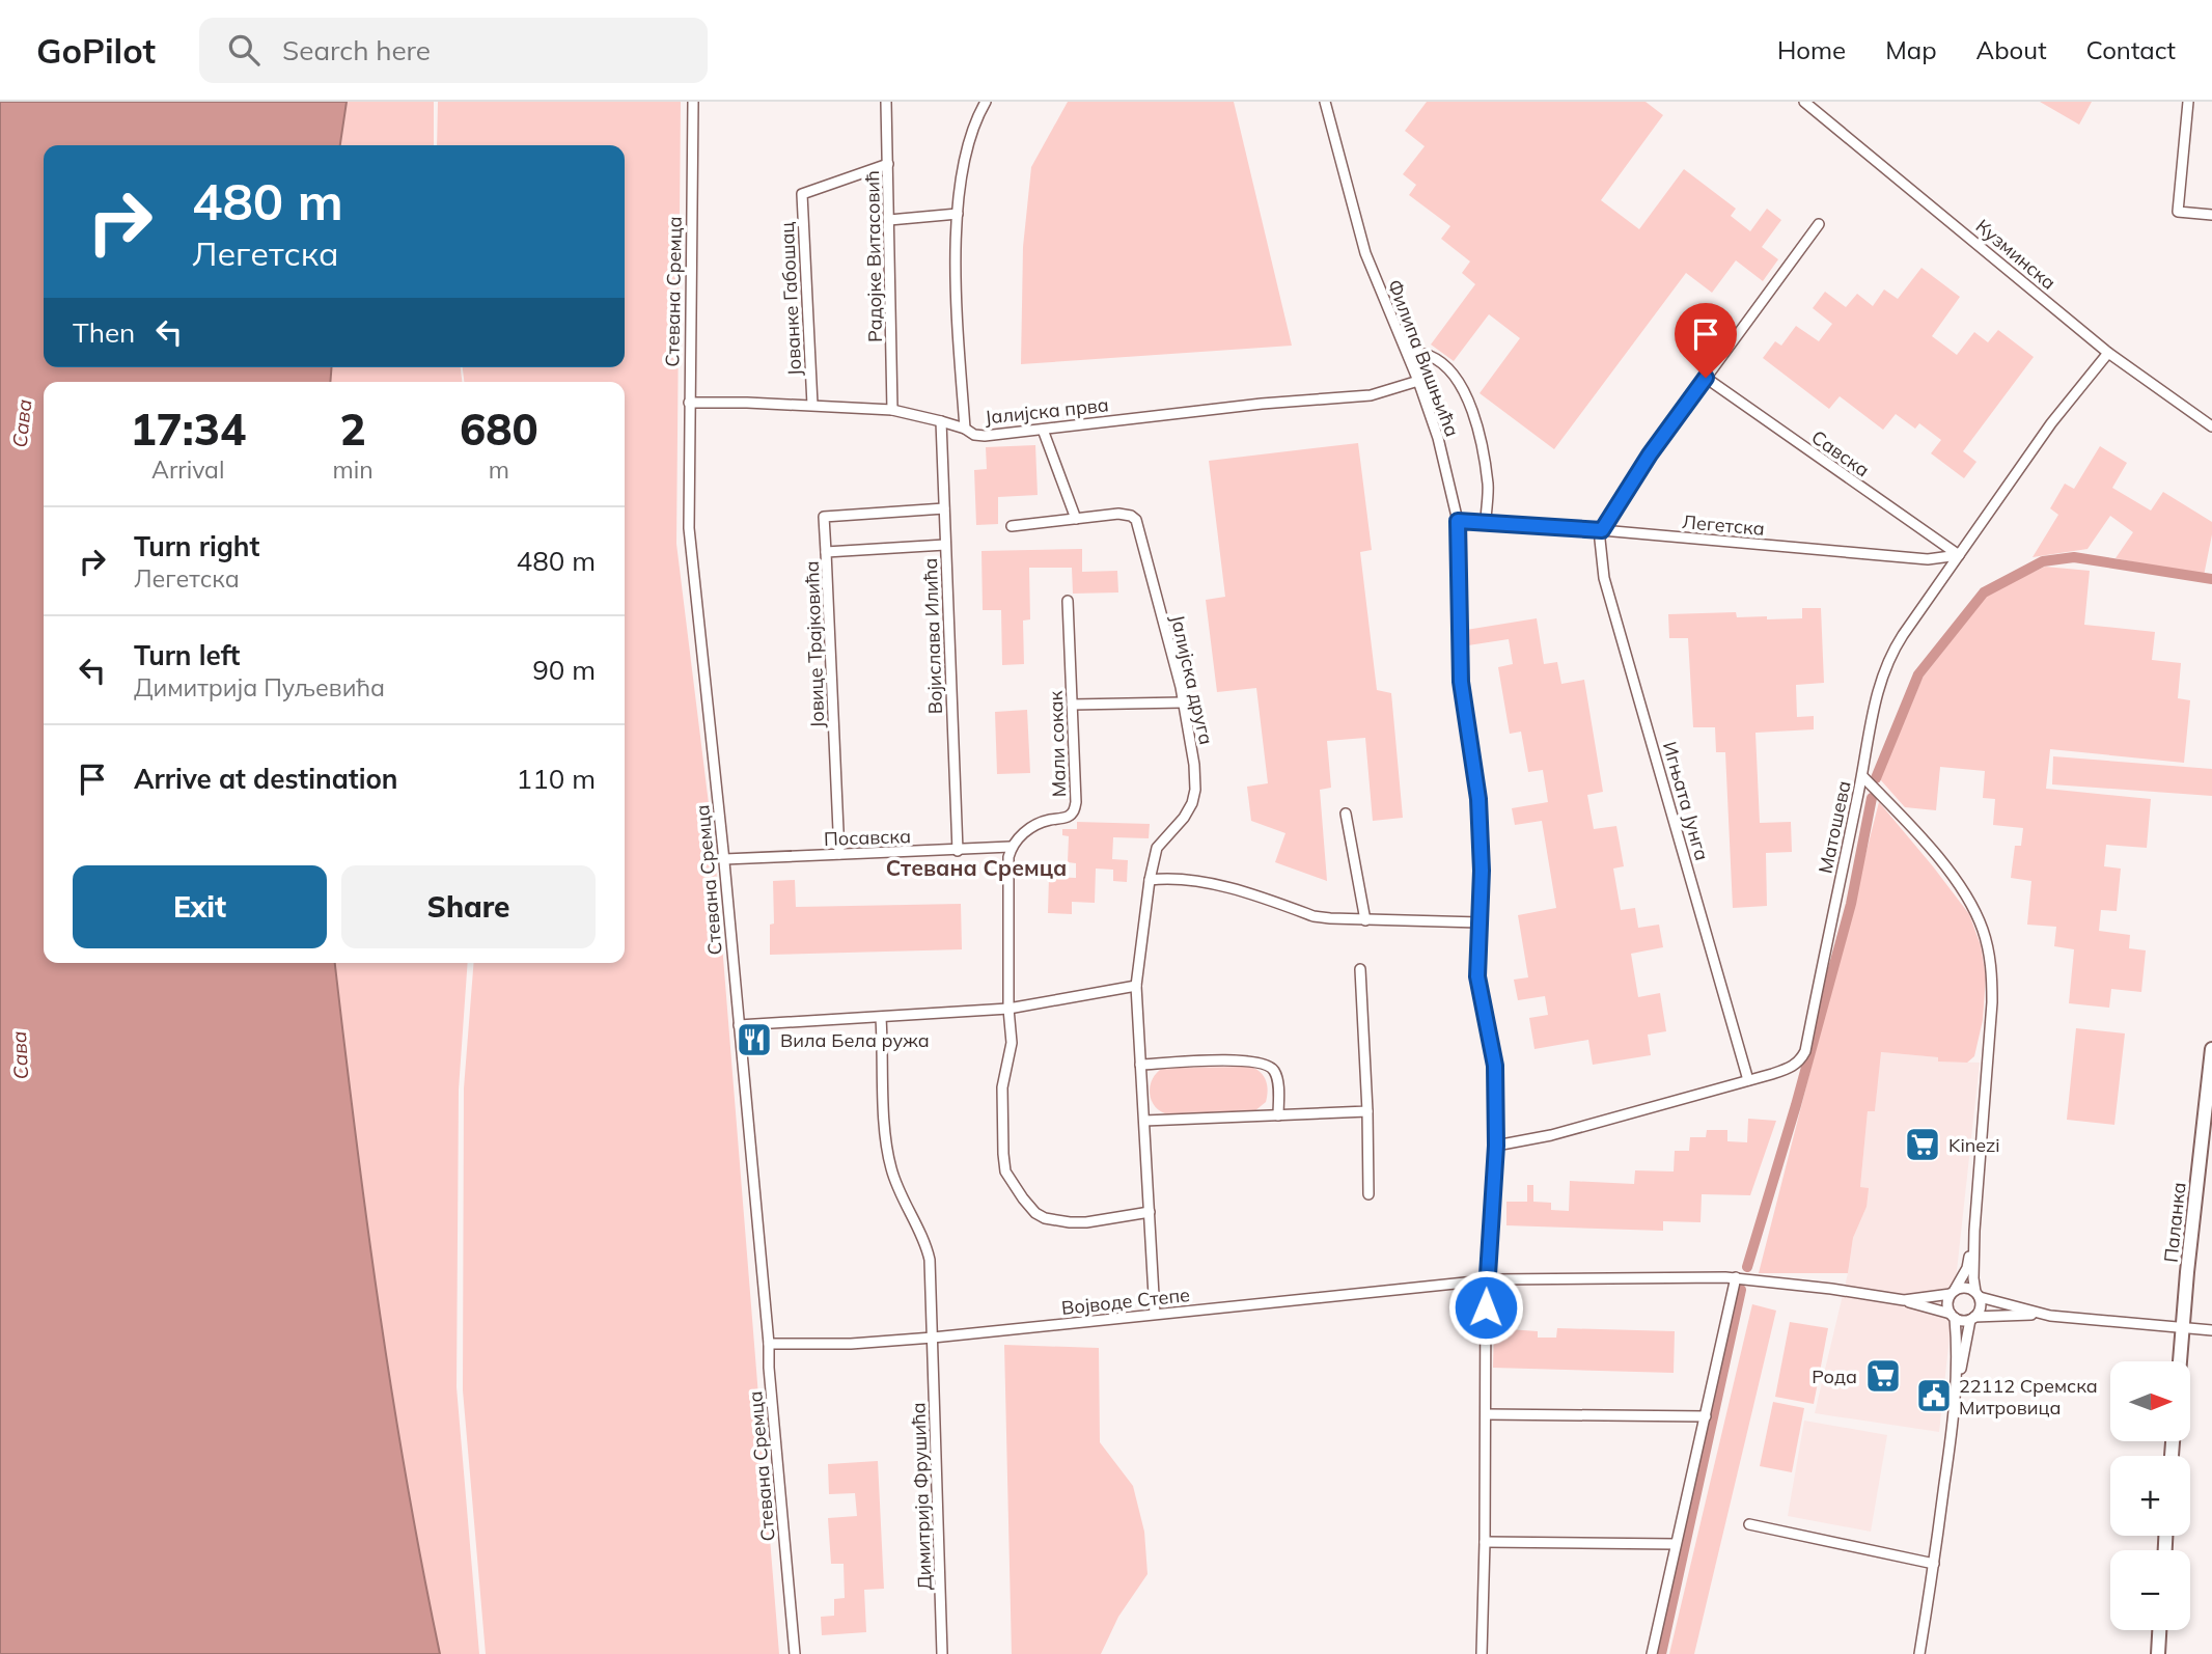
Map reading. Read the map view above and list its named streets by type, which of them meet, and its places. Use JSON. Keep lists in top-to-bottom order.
{
  "streets": {
    "main road": ["Паланка"],
    "street": [
      "Кузминска",
      "Радојке Витасовић",
      "Стевана Сремца",
      "Јованке Габошац",
      "Филипа Вишњића",
      "Јалијска прва",
      "Савска",
      "Легетска",
      "Војислава Илића",
      "Јовице Трајковића",
      "Јалијска друга",
      "Мали сокак",
      "Игњата Јунга",
      "Матошева",
      "Посавска",
      "Војводе Степе",
      "Димитрија Фрушића"
    ]
  },
  "crossings": [
    ["Кузминска", "Матошева"],
    ["Радојке Витасовић", "Јованке Габошац"],
    ["Стевана Сремца", "Посавска"],
    ["Стевана Сремца", "Војводе Степе"],
    ["Филипа Вишњића", "Јалијска прва"],
    ["Филипа Вишњића", "Легетска"],
    ["Филипа Вишњића", "Матошева"],
    ["Филипа Вишњића", "Војводе Степе"],
    ["Савска", "Легетска"],
    ["Савска", "Матошева"],
    ["Легетска", "Игњата Јунга"],
    ["Легетска", "Матошева"],
    ["Војислава Илића", "Јовице Трајковића"],
    ["Војислава Илића", "Посавска"],
    ["Јовице Трајковића", "Посавска"],
    ["Јалијска друга", "Војводе Степе"],
    ["Мали сокак", "Посавска"],
    ["Игњата Јунга", "Матошева"],
    ["Војводе Степе", "Димитрија Фрушића"]
  ],
  "districts": ["Стевана Сремца"],
  "water": ["Сава"],
  "places": {
    "restaurant": ["Вила Бела ружа"],
    "supermarket": ["Kinezi", "Рода"],
    "public building": ["22112 Сремска Митровица"]
  },
  "north": "right",
  "page": {
    "header": "GoPilot",
    "search": "Search here",
    "nav": [
      "Home",
      "Map",
      "About",
      "Contact"
    ],
    "turn": ["480 m", "Легетска"],
    "then": "Then",
    "eta": [
      "17:34",
      "Arrival",
      "2",
      "min",
      "680",
      "m"
    ],
    "list": [
      {
        "name": "Turn right",
        "note": "Легетска",
        "value": "480 m"
      },
      {
        "name": "Turn left",
        "note": "Димитрија Пуљевића",
        "value": "90 m"
      },
      {
        "name": "Arrive at destination",
        "value": "110 m"
      }
    ],
    "buttons": ["Exit", "Share"],
    "map_buttons": ["+", "−"]
  }
}
